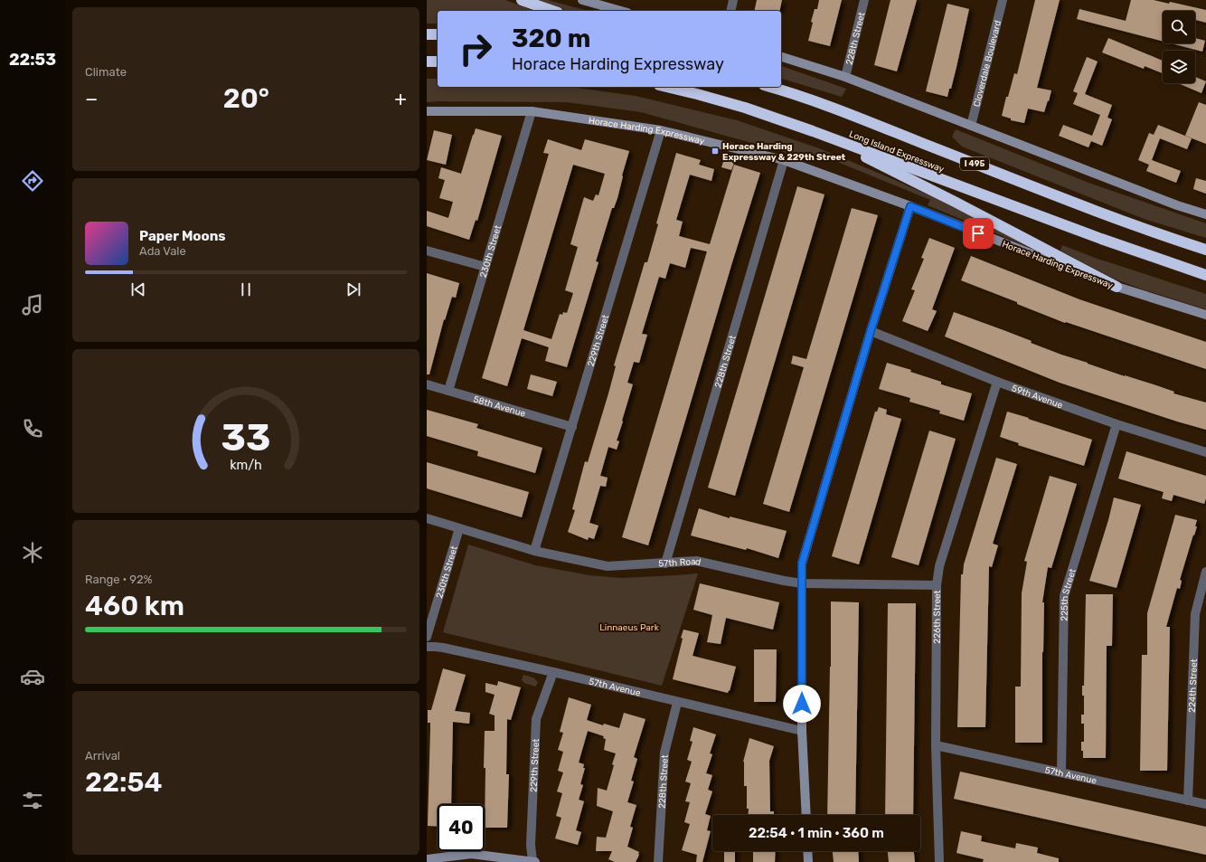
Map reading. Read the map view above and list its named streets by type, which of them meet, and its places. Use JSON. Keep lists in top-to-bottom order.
{
  "streets": {
    "highway": ["Long Island Expressway", "I 495"],
    "main road": ["Horace Harding Expressway"],
    "street": [
      "228th Street",
      "Cloverdale Boulevard",
      "230th Street",
      "229th Street",
      "59th Avenue",
      "58th Avenue",
      "57th Road",
      "225th Street",
      "226th Street",
      "224th Street",
      "57th Avenue"
    ]
  },
  "crossings": [
    ["228th Street", "Horace Harding Expressway"],
    ["228th Street", "57th Road"],
    ["228th Street", "57th Avenue"],
    ["Horace Harding Expressway", "230th Street"],
    ["Horace Harding Expressway", "229th Street"],
    ["230th Street", "58th Avenue"],
    ["230th Street", "57th Road"],
    ["229th Street", "58th Avenue"],
    ["229th Street", "57th Road"],
    ["229th Street", "57th Avenue"],
    ["59th Avenue", "225th Street"],
    ["59th Avenue", "226th Street"],
    ["57th Road", "226th Street"],
    ["225th Street", "57th Avenue"],
    ["226th Street", "57th Avenue"],
    ["224th Street", "57th Avenue"]
  ],
  "parks": ["Linnaeus Park"],
  "places": {
    "transit": ["Horace Harding Expressway & 229th Street"]
  },
  "page": {
    "tabs": "22:53",
    "tile": [
      "Climate",
      ["Range · 92%", "460 km"],
      ["Arrival", "22:54"]
    ],
    "turn": ["320 m", "Horace Harding Expressway"],
    "heat": ["−", "20°", "+"],
    "song": ["Paper Moons", "Ada Vale"],
    "limit": "40",
    "trip": "22:54 · 1 min · 360 m",
    "gauge": ["33", "km/h"]
  }
}
